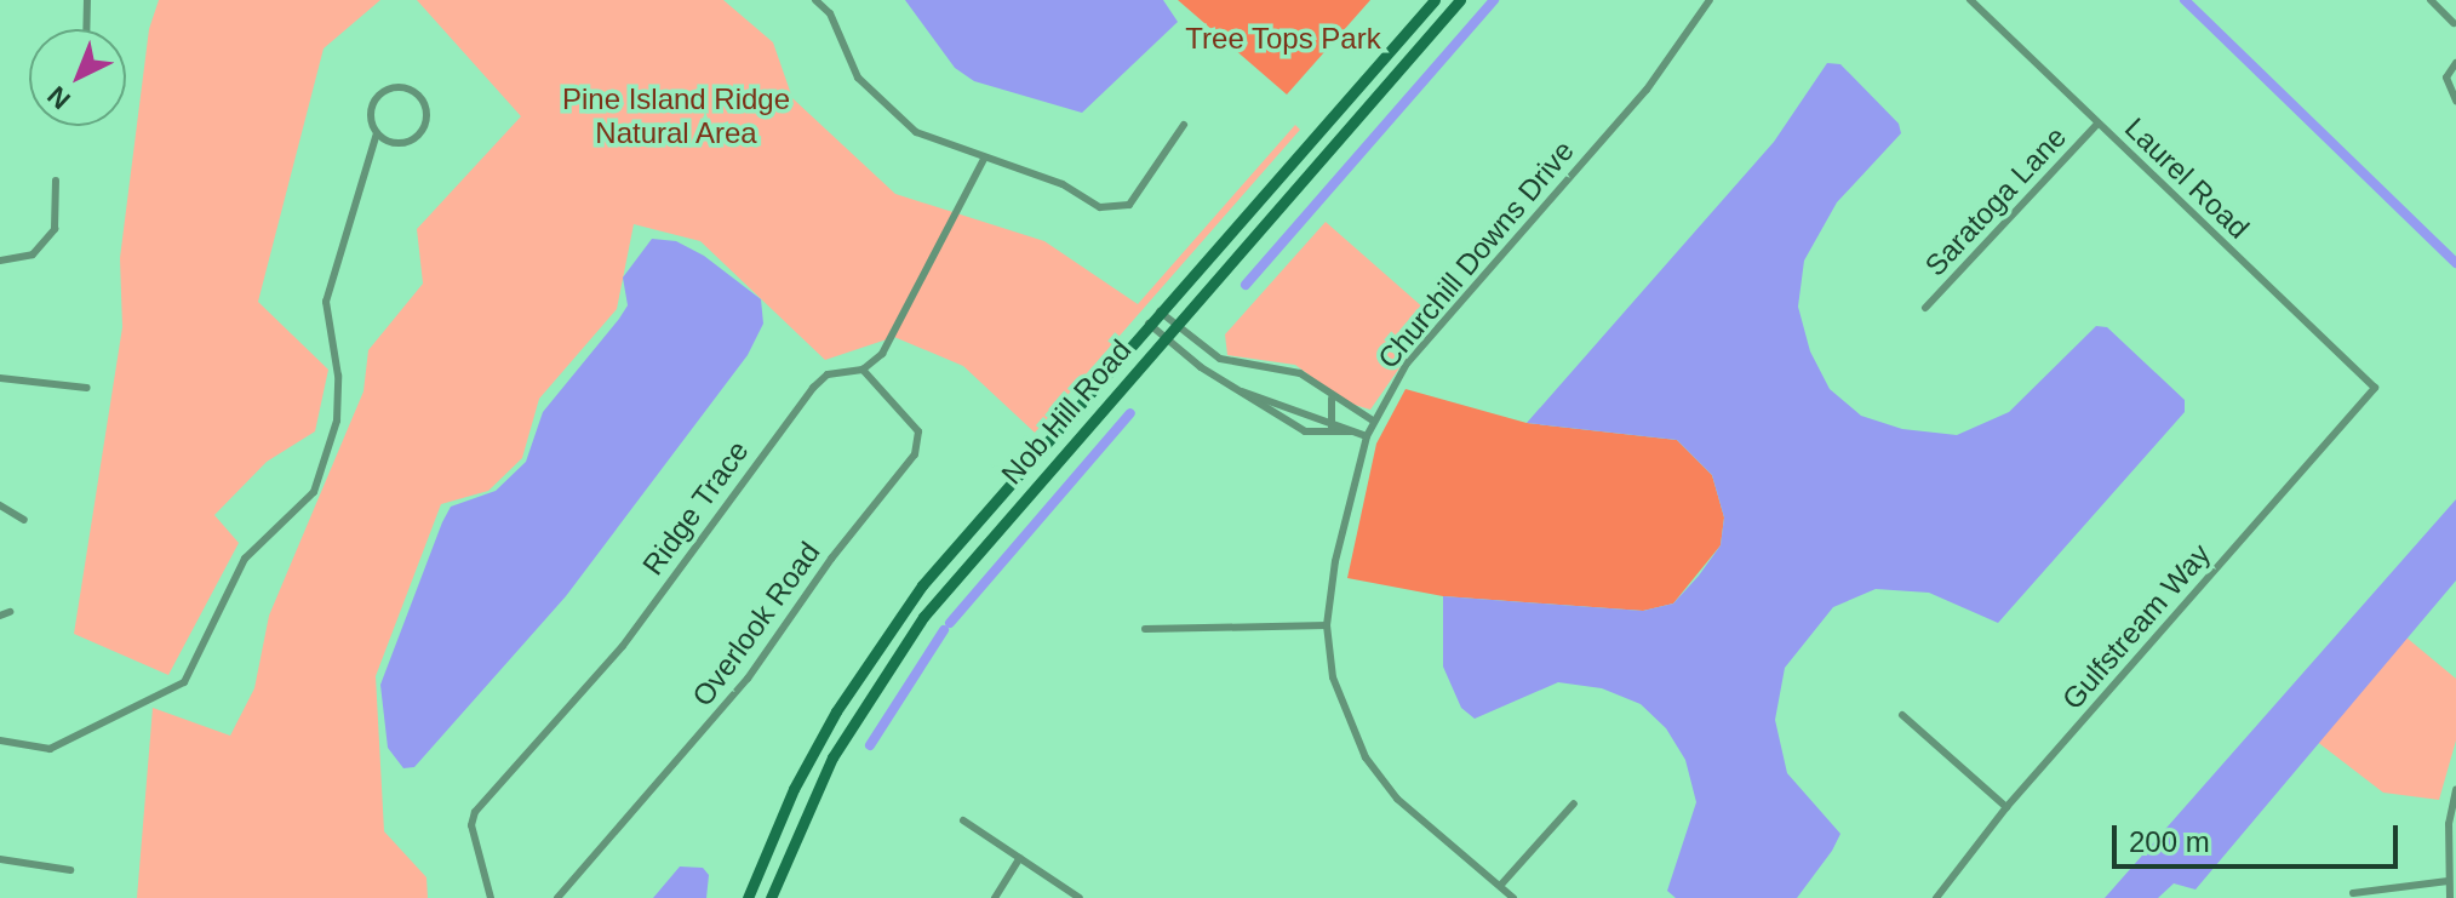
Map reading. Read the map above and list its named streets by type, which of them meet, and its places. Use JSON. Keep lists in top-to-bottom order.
{
  "streets": {
    "main road": ["Nob Hill Road"],
    "street": [
      "Laurel Road",
      "Saratoga Lane",
      "Churchill Downs Drive",
      "Ridge Trace",
      "Overlook Road",
      "Gulfstream Way"
    ]
  },
  "crossings": [
    ["Laurel Road", "Saratoga Lane"],
    ["Laurel Road", "Gulfstream Way"],
    ["Ridge Trace", "Overlook Road"]
  ],
  "parks": ["Tree Tops Park", "Pine Island Ridge Natural Area"],
  "scale_bar": "200 m",
  "north": "bottom left"
}
